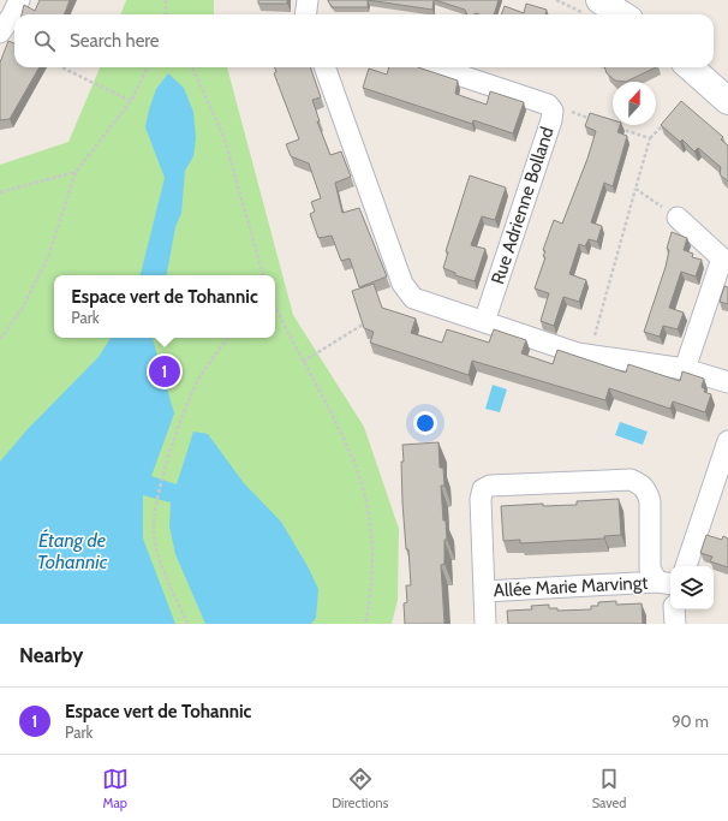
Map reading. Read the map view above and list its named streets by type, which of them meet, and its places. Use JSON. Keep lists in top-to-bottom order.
{
  "streets": {
    "street": ["Rue Adrienne Bolland", "Allée Marie Marvingt"]
  },
  "water": ["Étang de Tohannic"],
  "north": "top",
  "page": {
    "search": "Search here",
    "popup": ["Espace vert de Tohannic", "Park"],
    "pins": "1",
    "heading": "Nearby",
    "list": [
      {
        "mark": "1",
        "name": "Espace vert de Tohannic",
        "note": "Park",
        "value": "90 m"
      }
    ],
    "nav": ["Map", "Directions", "Saved"]
  }
}
